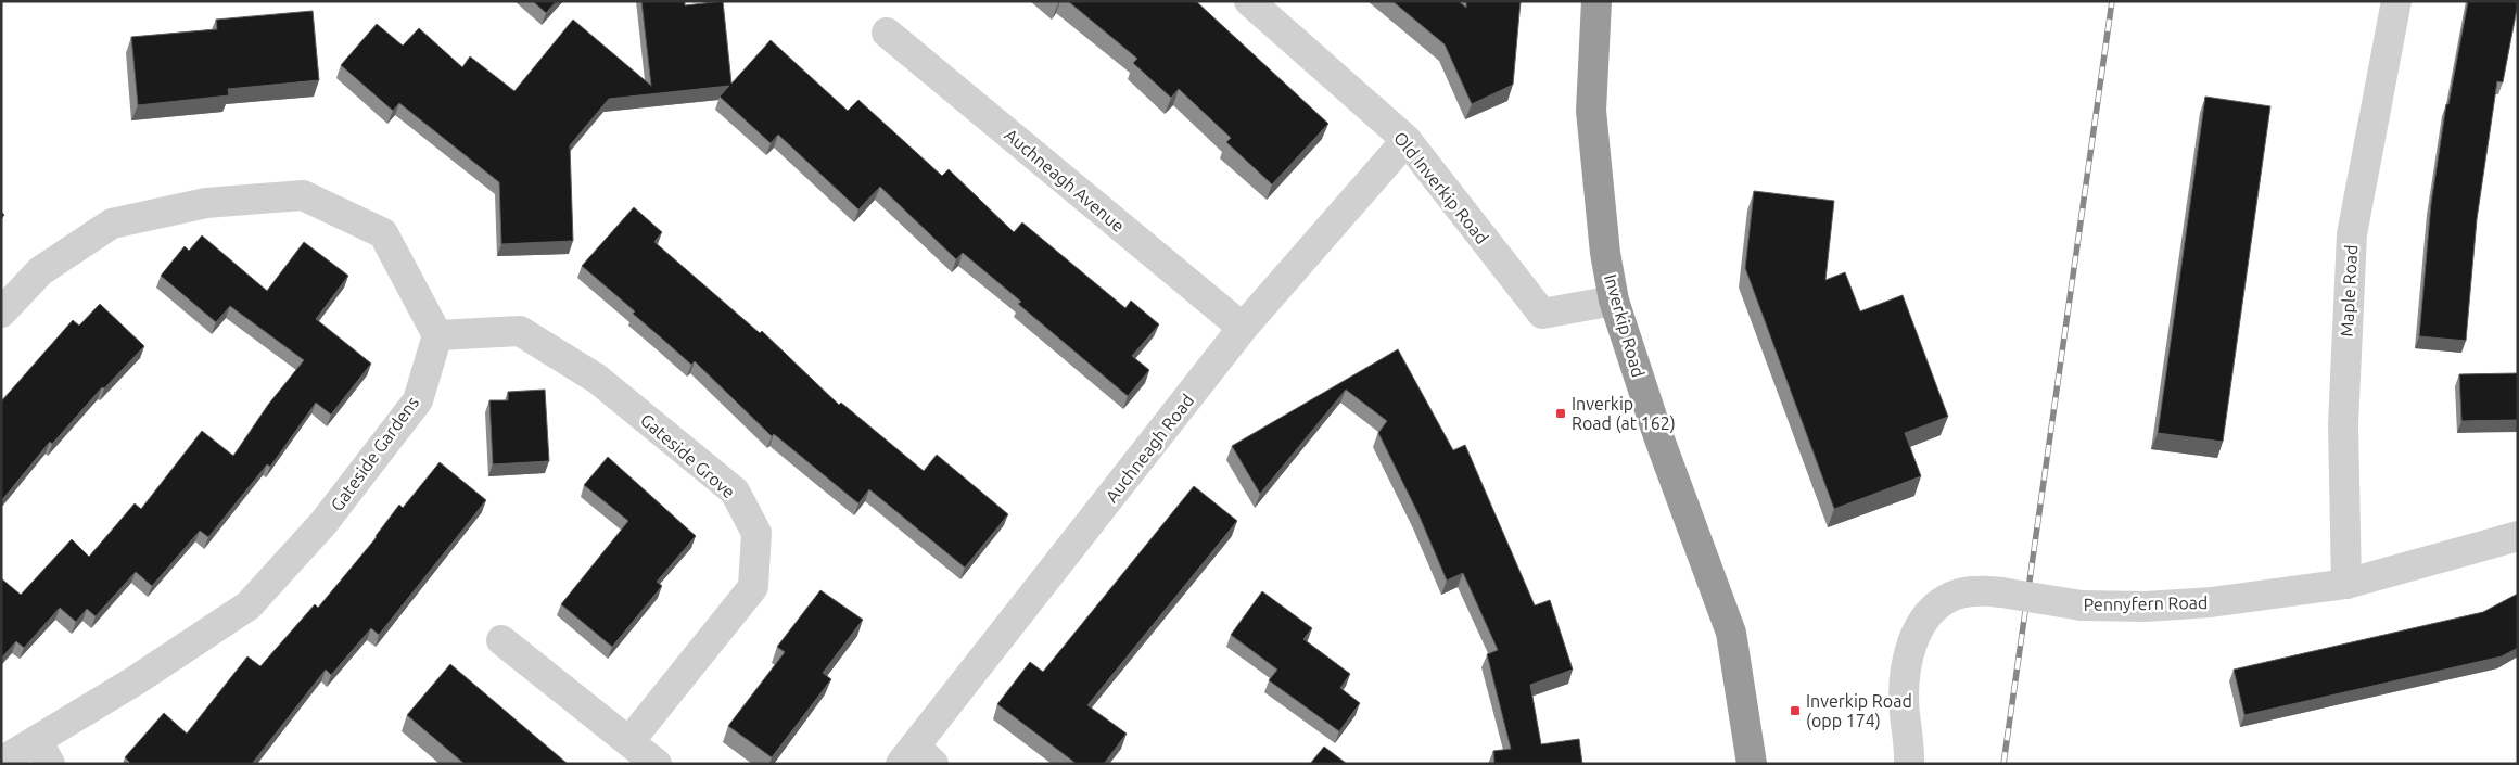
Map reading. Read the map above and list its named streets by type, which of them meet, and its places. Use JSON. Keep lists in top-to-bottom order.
{
  "streets": {
    "highway": ["Inverkip Road"],
    "street": [
      "Auchneagh Avenue",
      "Old Inverkip Road",
      "Maple Road",
      "Auchneagh Road",
      "Gateside Gardens",
      "Gateside Grove",
      "Pennyfern Road"
    ]
  },
  "crossings": [
    ["Auchneagh Avenue", "Auchneagh Road"],
    ["Old Inverkip Road", "Inverkip Road"],
    ["Old Inverkip Road", "Auchneagh Road"],
    ["Maple Road", "Pennyfern Road"],
    ["Gateside Gardens", "Gateside Grove"]
  ],
  "places": {
    "transit": ["Inverkip Road (at 162)", "Inverkip Road (opp 174)"]
  }
}
